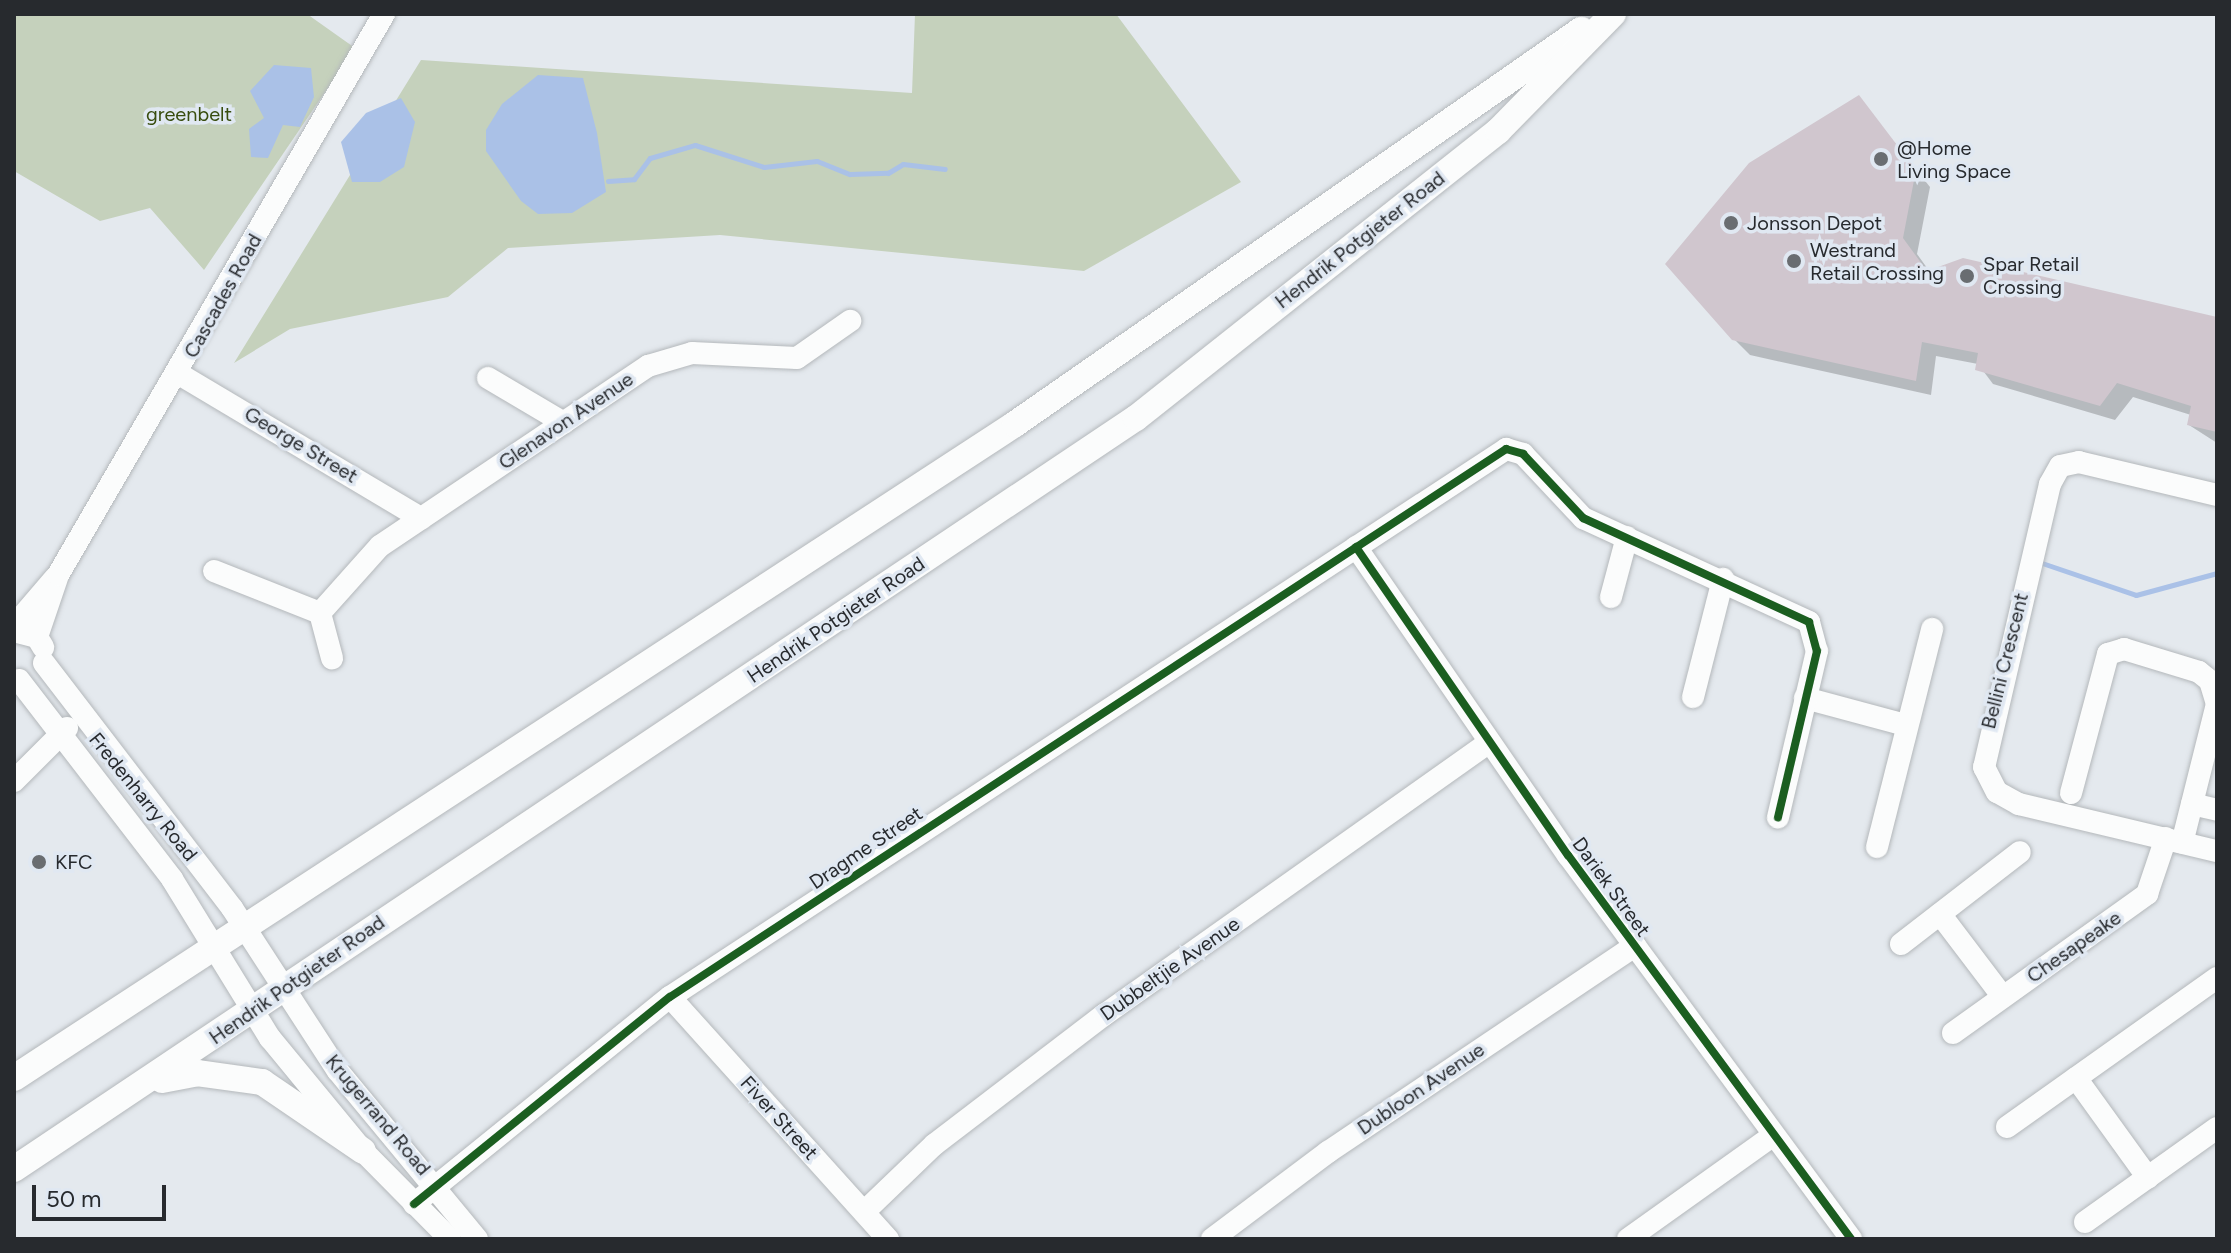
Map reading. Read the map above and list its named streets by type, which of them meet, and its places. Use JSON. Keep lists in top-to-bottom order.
{
  "streets": {
    "main road": ["Hendrik Potgieter Road"],
    "street": [
      "Cascades Road",
      "Glenavon Avenue",
      "George Street",
      "Bellini Crescent",
      "Fredenharry Road",
      "Dragme Street",
      "Dariek Street",
      "Chesapeake",
      "Dubbeltjie Avenue",
      "Dubloon Avenue",
      "Krugerrand Road",
      "Fiver Street"
    ]
  },
  "crossings": [
    ["Hendrik Potgieter Road", "Fredenharry Road"],
    ["Hendrik Potgieter Road", "Krugerrand Road"],
    ["Cascades Road", "George Street"],
    ["Cascades Road", "Fredenharry Road"],
    ["Glenavon Avenue", "George Street"],
    ["Bellini Crescent", "Chesapeake"],
    ["Fredenharry Road", "Krugerrand Road"],
    ["Dragme Street", "Dariek Street"],
    ["Dragme Street", "Krugerrand Road"],
    ["Dragme Street", "Fiver Street"],
    ["Dariek Street", "Dubbeltjie Avenue"],
    ["Dariek Street", "Dubloon Avenue"],
    ["Dubbeltjie Avenue", "Fiver Street"]
  ],
  "parks": ["greenbelt"],
  "places": [
    "@Home Living Space",
    "Jonsson Depot",
    "Westrand Retail Crossing",
    "Spar Retail Crossing",
    "KFC"
  ],
  "scale_bar": "50 m"
}
